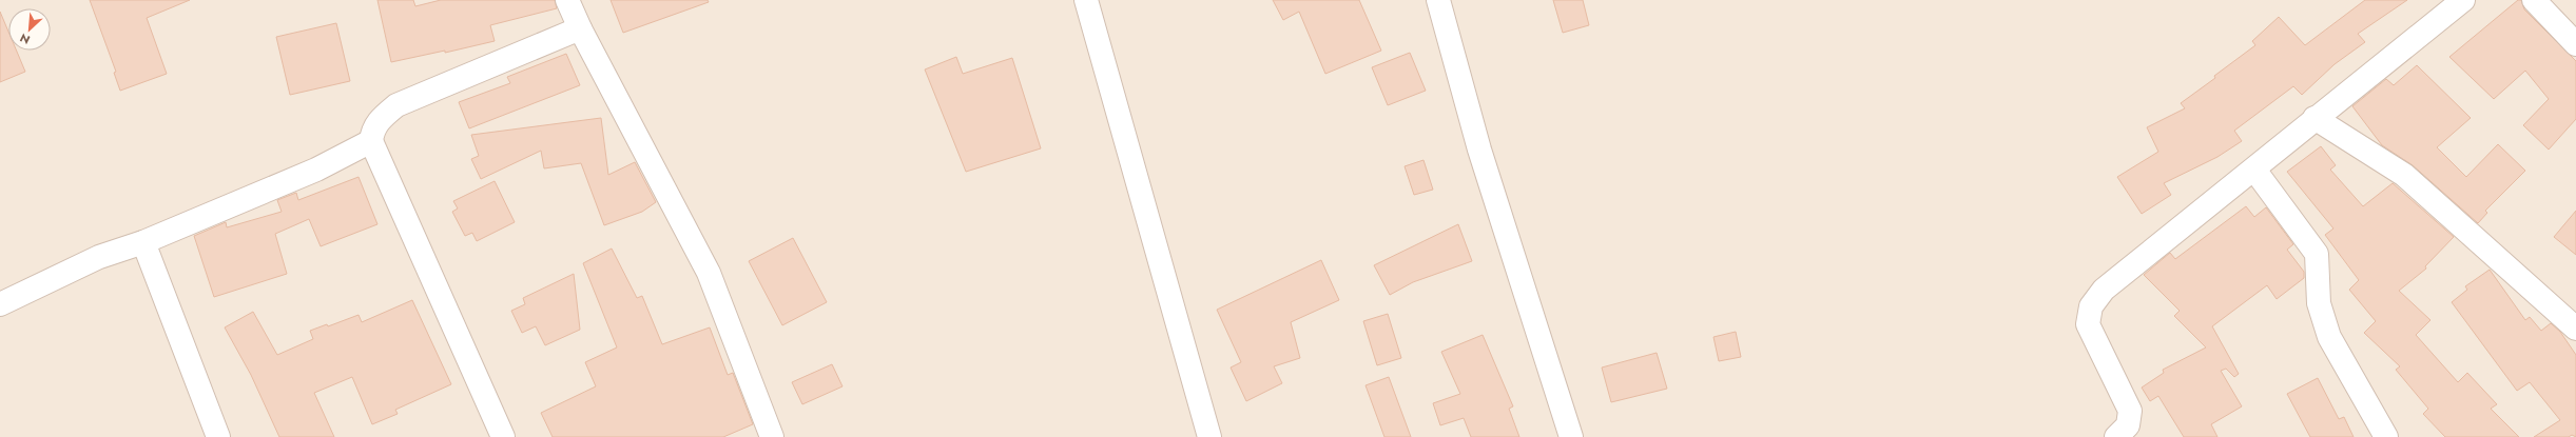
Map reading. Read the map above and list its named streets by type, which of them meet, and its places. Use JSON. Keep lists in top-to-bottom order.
{
  "north": "bottom left"
}
